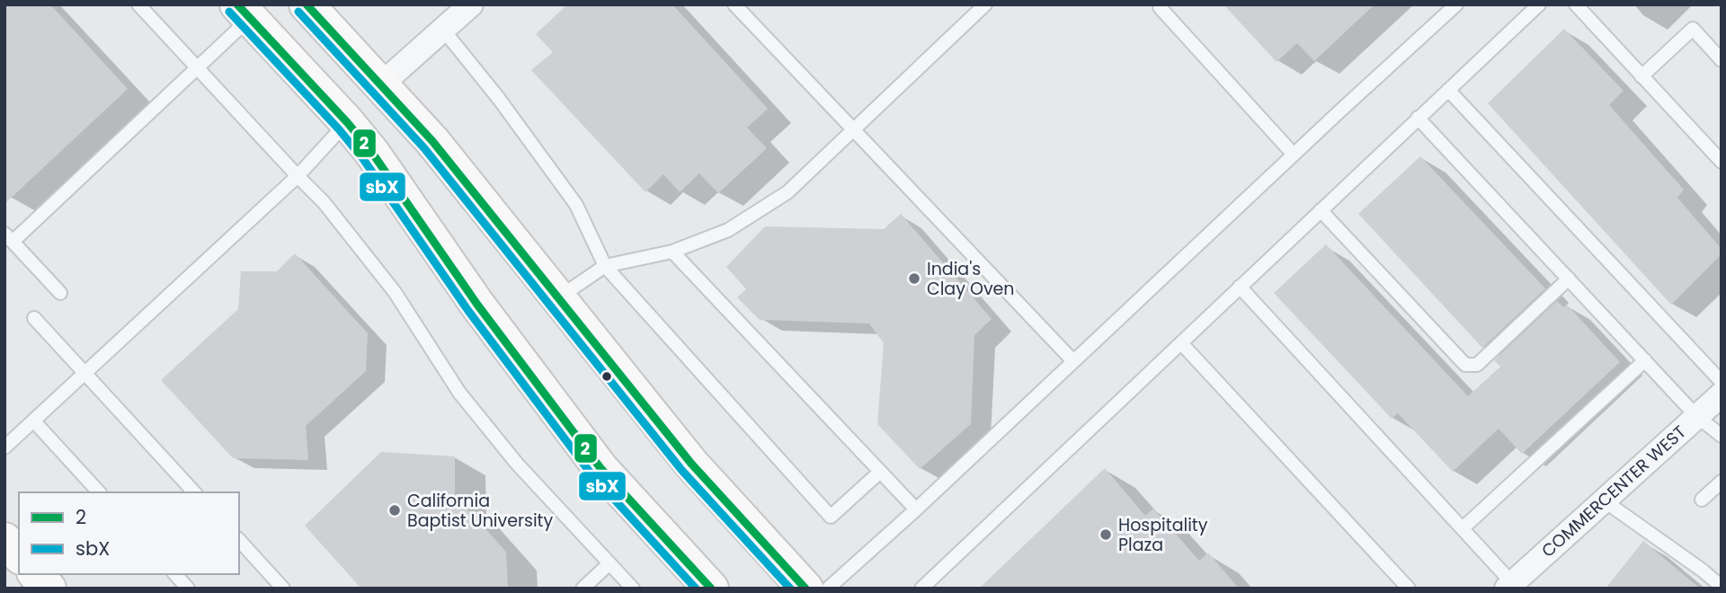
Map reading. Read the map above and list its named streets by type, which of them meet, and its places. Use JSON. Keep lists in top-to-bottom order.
{
  "streets": {
    "street": ["COMMERCENTER WEST"]
  },
  "places": ["India's Clay Oven", "California Baptist University", "Hospitality Plaza"],
  "lines": ["transit line 2", "transit line sbX"],
  "legend": ["2", "sbX"]
}
